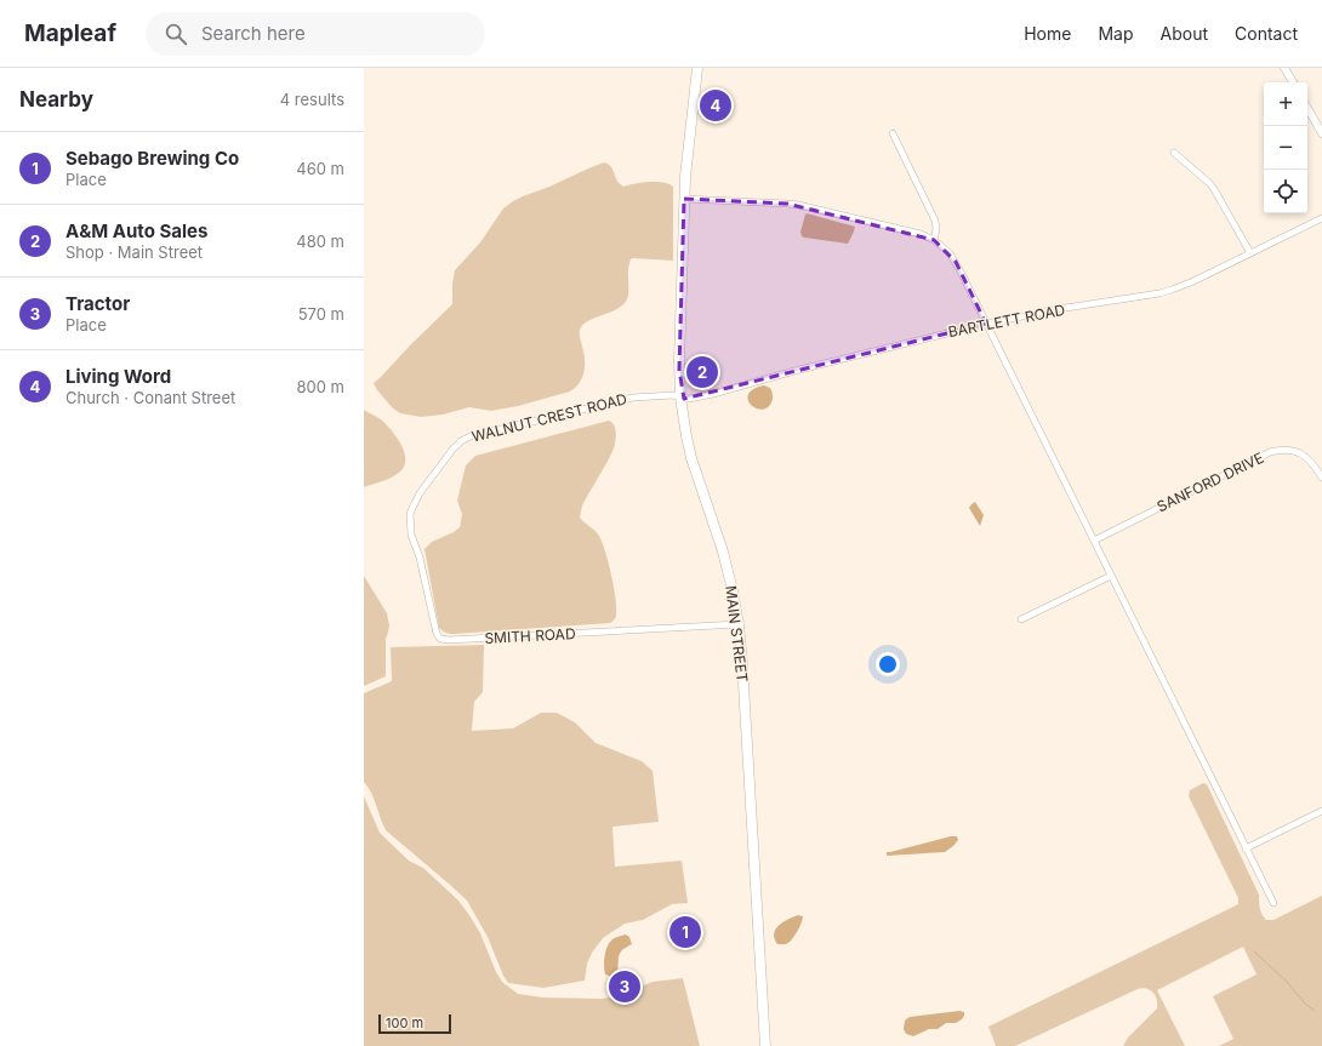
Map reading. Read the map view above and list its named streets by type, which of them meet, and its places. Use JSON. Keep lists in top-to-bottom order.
{
  "streets": {
    "highway": ["MAIN STREET"],
    "street": [
      "BARTLETT ROAD",
      "WALNUT CREST ROAD",
      "SANFORD DRIVE",
      "SMITH ROAD"
    ]
  },
  "crossings": [
    ["BARTLETT ROAD", "WALNUT CREST ROAD"],
    ["BARTLETT ROAD", "MAIN STREET"],
    ["WALNUT CREST ROAD", "MAIN STREET"],
    ["WALNUT CREST ROAD", "SMITH ROAD"],
    ["MAIN STREET", "SMITH ROAD"]
  ],
  "scale_bar": "100 m",
  "page": {
    "header": "Mapleaf",
    "search": "Search here",
    "nav": [
      "Home",
      "Map",
      "About",
      "Contact"
    ],
    "heading": ["Nearby", "4 results"],
    "map_buttons": ["+", "−"],
    "pins": [
      "4",
      "2",
      "1",
      "3"
    ],
    "list": [
      {
        "mark": "1",
        "name": "Sebago Brewing Co",
        "note": "Place",
        "value": "460 m"
      },
      {
        "mark": "2",
        "name": "A&M Auto Sales",
        "note": "Shop · Main Street",
        "value": "480 m"
      },
      {
        "mark": "3",
        "name": "Tractor",
        "note": "Place",
        "value": "570 m"
      },
      {
        "mark": "4",
        "name": "Living Word",
        "note": "Church · Conant Street",
        "value": "800 m"
      }
    ],
    "scale": "100 m"
  }
}
